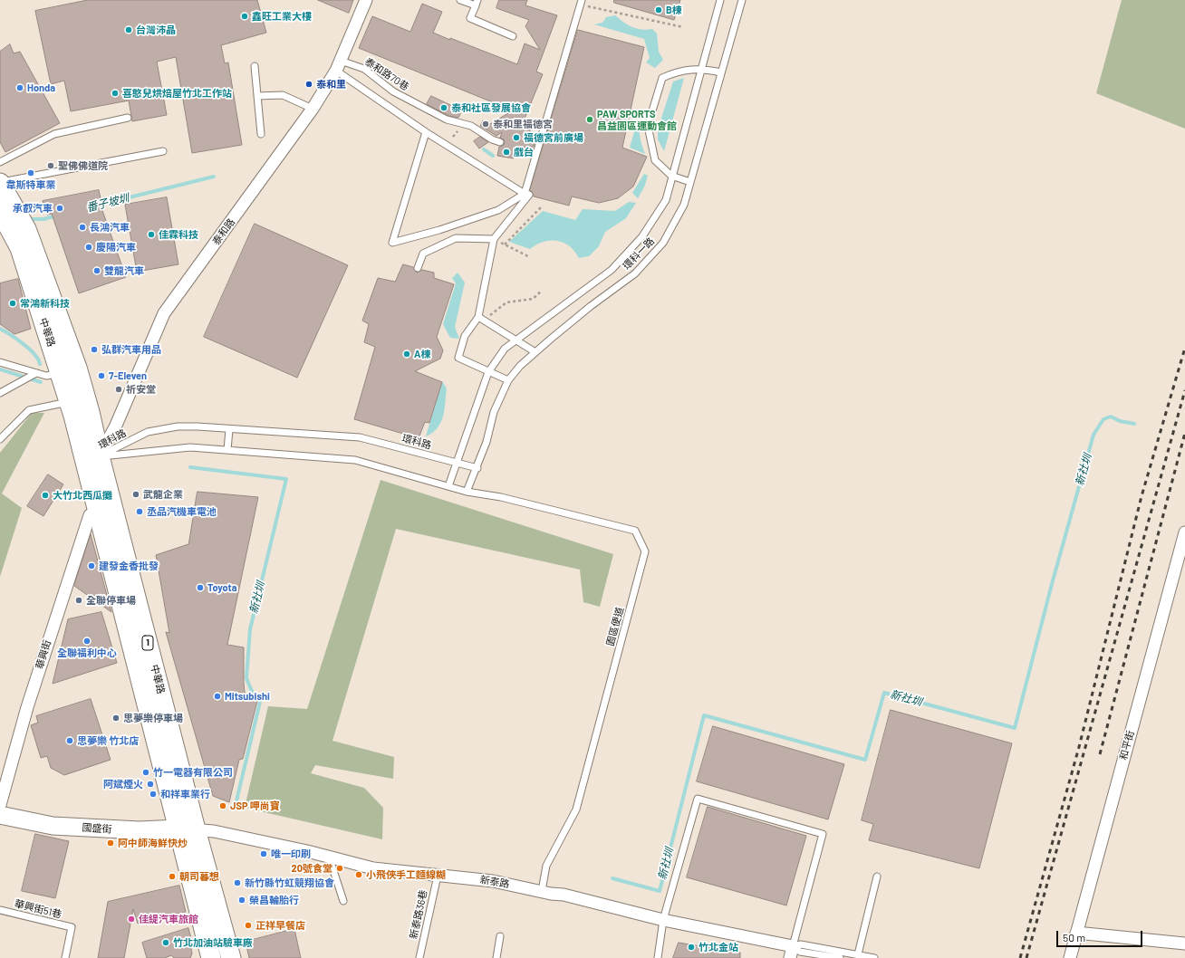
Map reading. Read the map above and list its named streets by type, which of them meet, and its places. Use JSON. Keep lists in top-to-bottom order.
{
  "streets": {
    "main road": ["中華路", "1"],
    "street": [
      "泰和路",
      "華興街",
      "和平街",
      "國盛街",
      "新泰路"
    ],
    "lane": [
      "泰和路70巷",
      "環科一路",
      "環科路",
      "園區便道",
      "華興街51巷",
      "新泰路36巷"
    ]
  },
  "crossings": [
    ["泰和路70巷", "泰和路"],
    ["泰和路", "中華路"],
    ["泰和路", "環科路"],
    ["環科一路", "環科路"],
    ["環科一路", "園區便道"],
    ["中華路", "環科路"],
    ["中華路", "1"],
    ["中華路", "華興街"],
    ["中華路", "國盛街"],
    ["中華路", "新泰路"],
    ["環科路", "園區便道"],
    ["園區便道", "新泰路"],
    ["國盛街", "新泰路"],
    ["新泰路", "新泰路36巷"]
  ],
  "water": ["番子坡圳", "新社圳"],
  "places": [
    "B棟",
    "鑫旺工業大樓",
    "台灣沛晶",
    "泰和里",
    "Honda",
    "喜憨兒烘焙屋竹北工作站",
    "泰和社區發展協會",
    "PAW SPORTS 昌益園區運動會館",
    "泰和里福德宮",
    "福德宮前廣場",
    "戲台",
    "聖佛佛道院",
    "韋斯特車業",
    "承叡汽車",
    "長鴻汽車",
    "佳霖科技",
    "慶陽汽車",
    "雙龍汽車",
    "常鴻新科技",
    "弘群汽車用品",
    "A棟",
    "7-Eleven",
    "祈安堂",
    "武龍企業",
    "大竹北西瓜攤",
    "丞品汽機車電池",
    "建發金香批發",
    "Toyota",
    "全聯停車場",
    "全聯福利中心",
    "Mitsubishi",
    "思夢樂停車場",
    "思夢樂 竹北店",
    "竹一電器有限公司",
    "阿斌煙火",
    "和祥車業行",
    "JSP 呷尚寶",
    "阿中師海鮮快炒",
    "唯一印刷",
    "20號食堂",
    "小飛俠手工麵線糊",
    "朝司暮想",
    "新竹縣竹虹競翔協會",
    "榮昌輪胎行",
    "佳緹汽車旅館",
    "正祥早餐店",
    "竹北加油站驗車廠",
    "竹北金站"
  ],
  "scale_bar": "50 m"
}
